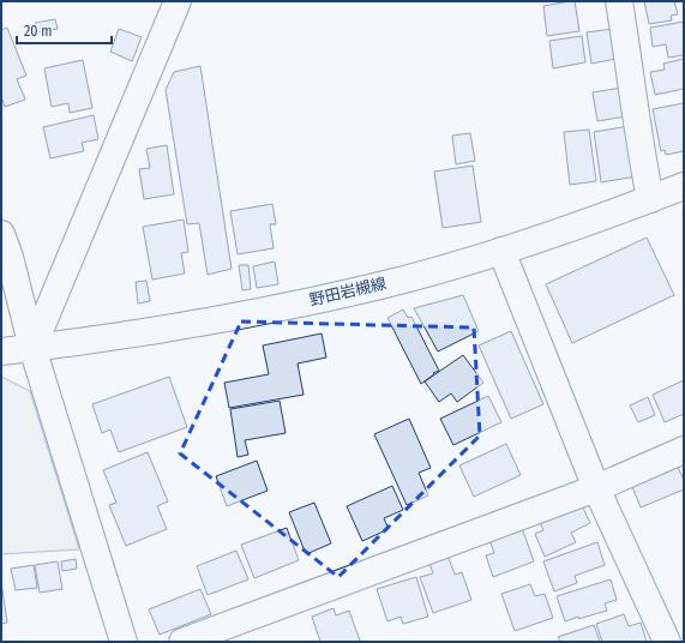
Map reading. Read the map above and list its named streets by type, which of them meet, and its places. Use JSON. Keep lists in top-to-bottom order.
{
  "streets": {
    "street": ["野田岩槻線"]
  },
  "scale_bar": "20 m"
}
